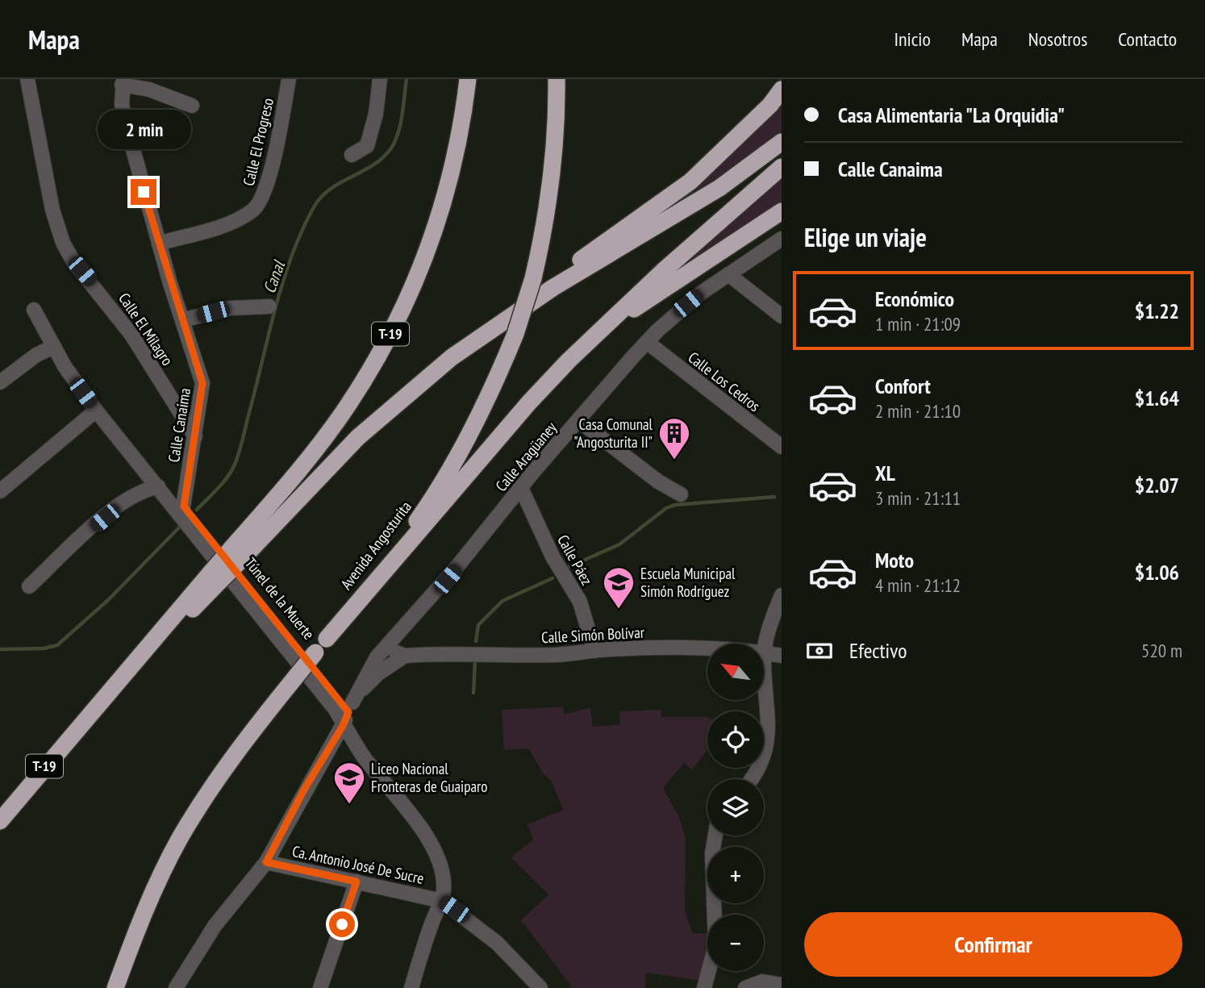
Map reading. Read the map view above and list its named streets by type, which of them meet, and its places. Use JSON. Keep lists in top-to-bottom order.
{
  "streets": {
    "highway": ["T-19", "Avenida Angosturita"],
    "street": [
      "Calle El Progreso",
      "Calle El Milagro",
      "Calle Los Cedros",
      "Calle Canaima",
      "Calle Aragüaney",
      "Calle Páez",
      "Túnel de la Muerte",
      "Calle Simón Bolívar",
      "Ca. Antonio José De Sucre"
    ]
  },
  "crossings": [
    ["Calle El Progreso", "Calle Canaima"],
    ["Calle El Milagro", "Calle Canaima"],
    ["Calle Los Cedros", "Calle Aragüaney"],
    ["Calle Canaima", "Túnel de la Muerte"],
    ["Calle Aragüaney", "Calle Páez"],
    ["Calle Aragüaney", "Túnel de la Muerte"],
    ["Calle Aragüaney", "Ca. Antonio José De Sucre"],
    ["Calle Páez", "Calle Simón Bolívar"],
    ["Túnel de la Muerte", "Ca. Antonio José De Sucre"]
  ],
  "water": ["Canal"],
  "places": {
    "building": ["Casa Comunal \"Angosturita II\""],
    "school or university": ["Escuela Municipal Simón Rodríguez", "Liceo Nacional Fronteras de Guaiparo"]
  },
  "north": "top left",
  "page": {
    "header": "Mapa",
    "nav": [
      "Inicio",
      "Mapa",
      "Nosotros",
      "Contacto"
    ],
    "banner": ["Casa Alimentaria \"La Orquidia\"", "Calle Canaima"],
    "bubble": "2 min",
    "heading": "Elige un viaje",
    "list": [
      {
        "name": "Económico",
        "note": "1 min · 21:09",
        "value": "$1.22"
      },
      {
        "name": "Confort",
        "note": "2 min · 21:10",
        "value": "$1.64"
      },
      {
        "name": "XL",
        "note": "3 min · 21:11",
        "value": "$2.07"
      },
      {
        "name": "Moto",
        "note": "4 min · 21:12",
        "value": "$1.06"
      }
    ],
    "pay": ["Efectivo", "520 m"],
    "map_buttons": ["+", "−"],
    "buttons": "Confirmar"
  }
}
